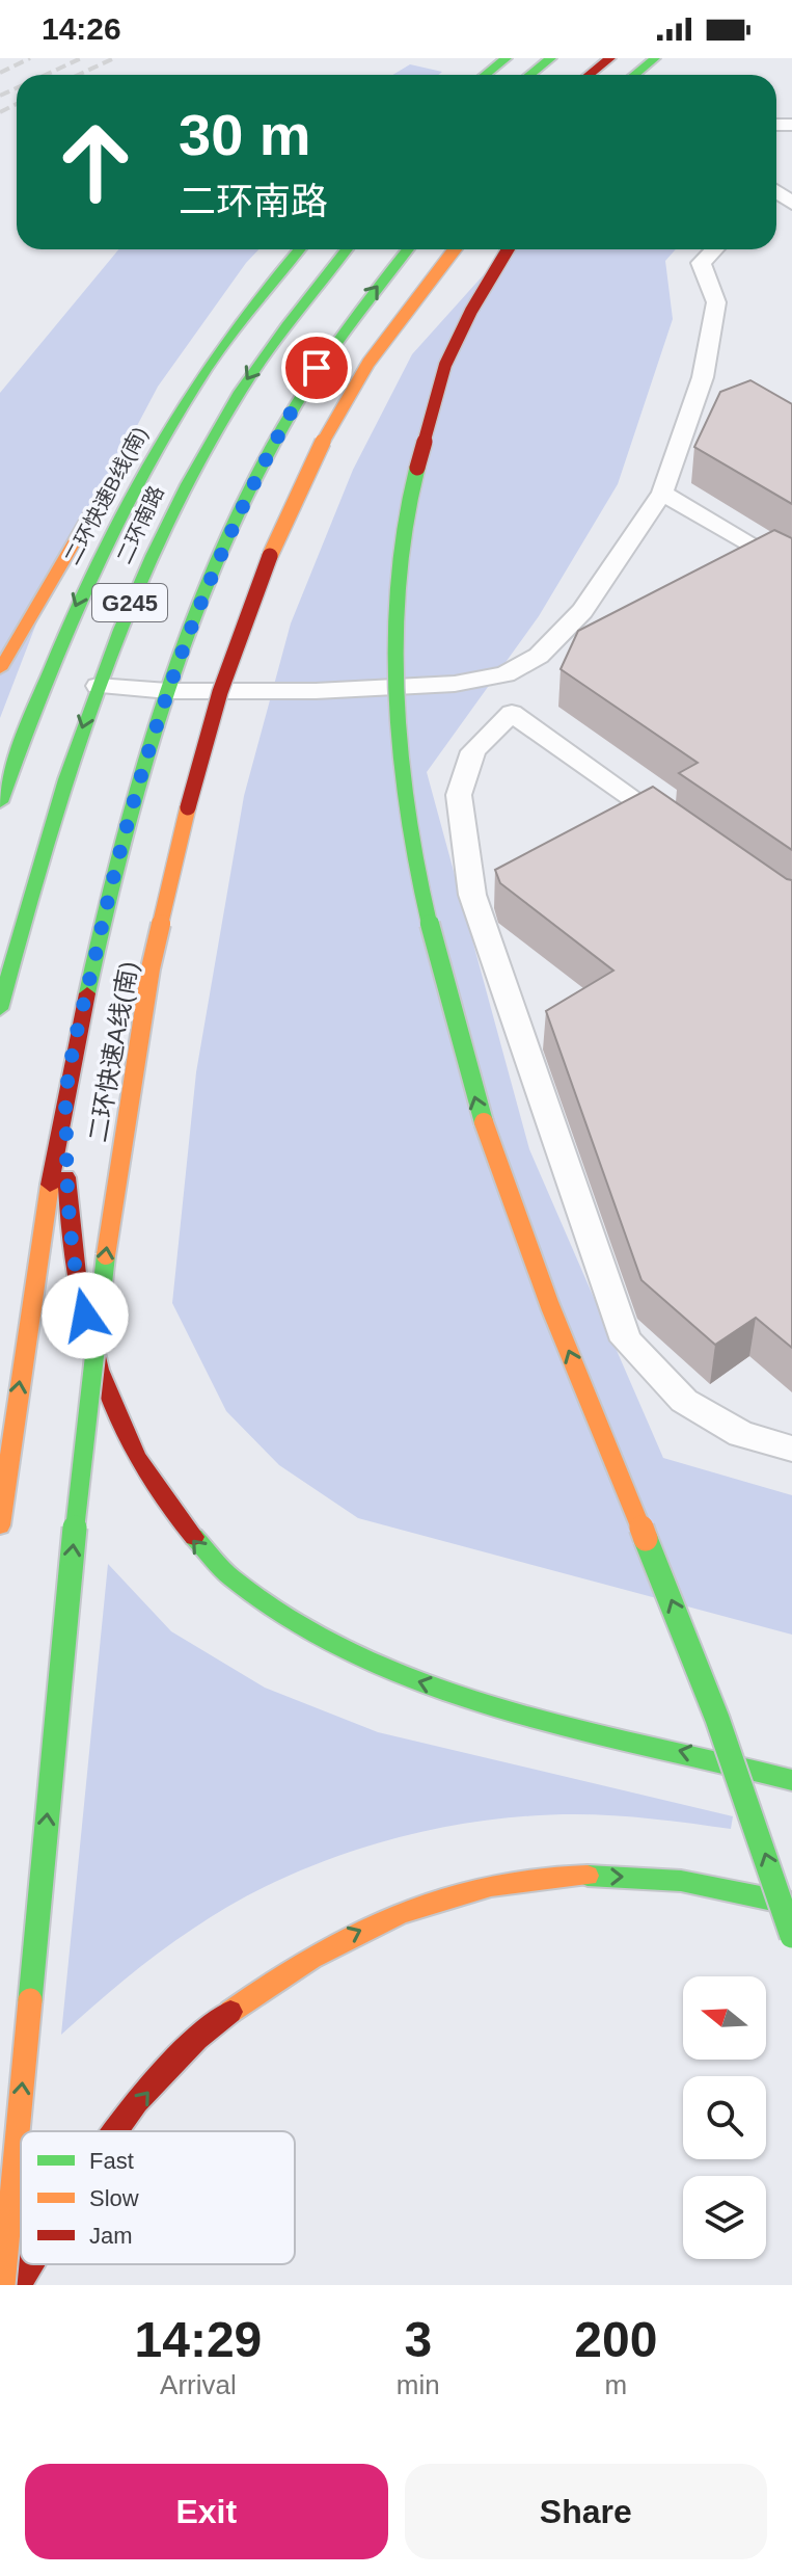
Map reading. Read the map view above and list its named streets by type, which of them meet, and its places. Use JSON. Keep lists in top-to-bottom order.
{
  "streets": {
    "main road": [
      "二环快速B线(南)",
      "二环南路",
      "G245",
      "二环快速A线(南)"
    ]
  },
  "legend": ["Fast", "Slow", "Jam"],
  "north": "left",
  "page": {
    "status": "14:26",
    "turn": ["30 m", "二环南路"],
    "eta": [
      "14:29",
      "Arrival",
      "3",
      "min",
      "200",
      "m"
    ],
    "buttons": ["Exit", "Share"]
  }
}
